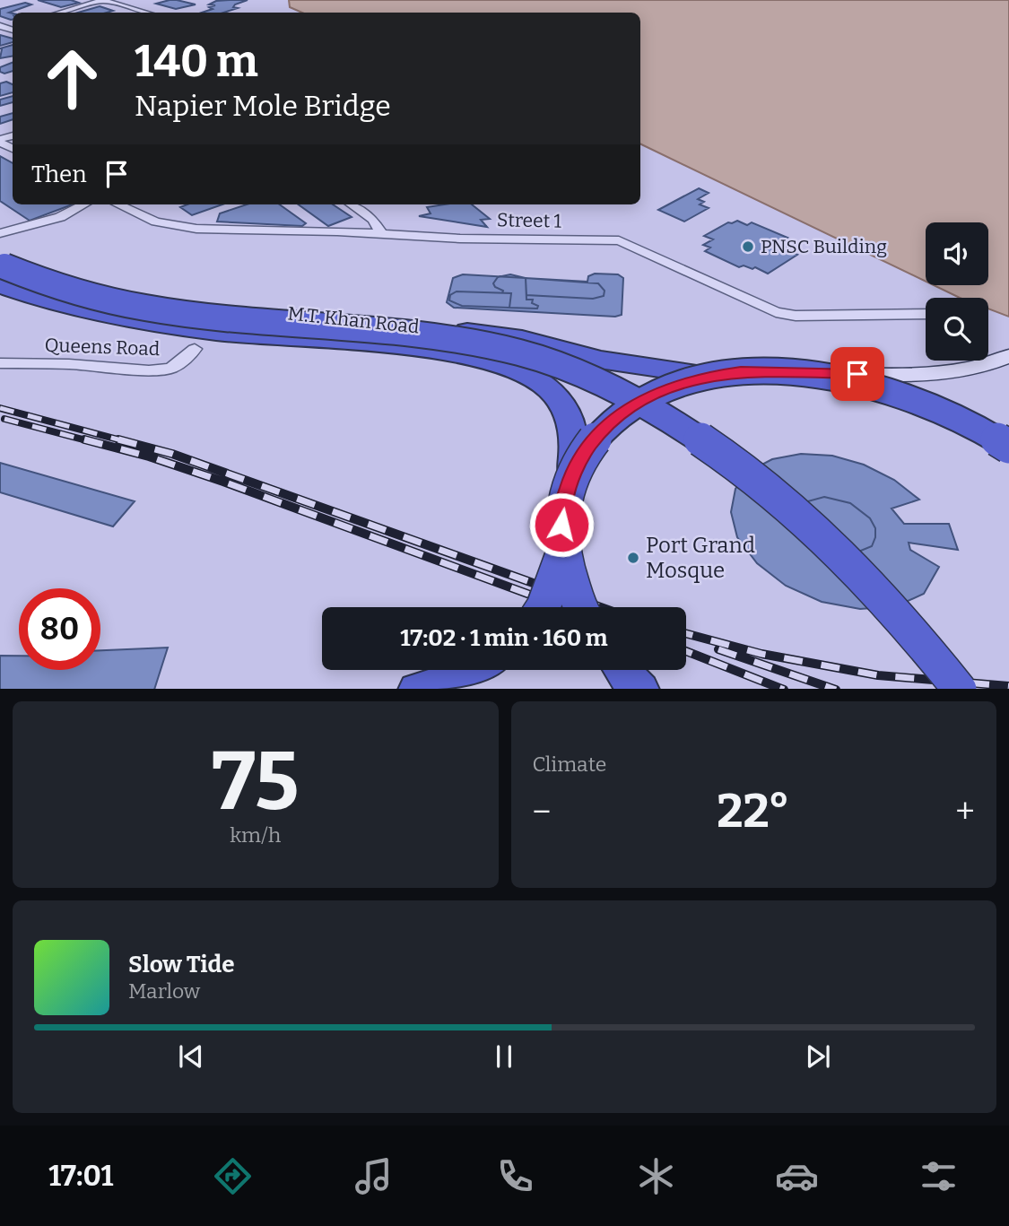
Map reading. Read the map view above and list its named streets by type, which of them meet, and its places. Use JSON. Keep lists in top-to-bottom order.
{
  "streets": {
    "highway": ["M.T. Khan Road"],
    "street": ["Street 1", "Queens Road"]
  },
  "places": ["PNSC Building", "Port Grand Mosque"],
  "page": {
    "turn": ["140 m", "Napier Mole Bridge"],
    "then": "Then",
    "limit": "80",
    "trip": "17:02 · 1 min · 160 m",
    "tile": [
      ["75", "km/h"],
      "Climate"
    ],
    "heat": ["−", "22°", "+"],
    "song": ["Slow Tide", "Marlow"],
    "tabs": "17:01"
  }
}
